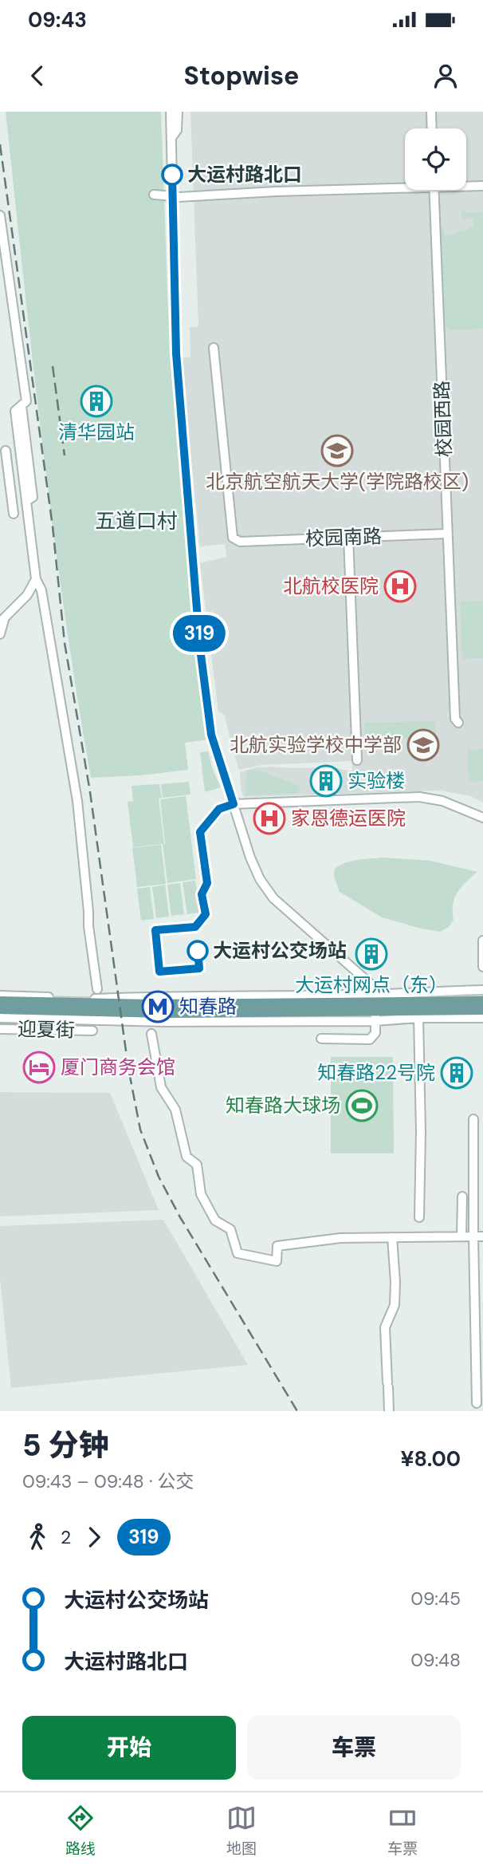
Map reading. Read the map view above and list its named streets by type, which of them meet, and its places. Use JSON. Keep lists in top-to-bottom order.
{
  "streets": {
    "street": ["校园西路", "校园南路", "迎夏街"]
  },
  "crossings": [
    ["校园西路", "校园南路"]
  ],
  "districts": ["五道口村"],
  "places": {
    "other": ["大运村路北口", "大运村公交场站"],
    "building": [
      "清华园站",
      "实验楼",
      "大运村网点（东）",
      "知春路22号院"
    ],
    "school or university": ["北京航空航天大学(学院路校区)", "北航实验学校中学部"],
    "hospital": ["北航校医院", "家恩德运医院"],
    "metro station": ["知春路"],
    "hotel": ["厦门商务会馆"],
    "sports": ["知春路大球场"]
  },
  "lines": ["bus line 319"],
  "page": {
    "status": "09:43",
    "header": "Stopwise",
    "on_map": "319",
    "heading": ["5 分钟", "09:43 – 09:48 · 公交", "¥8.00"],
    "legs": ["2", "319"],
    "list": [
      {
        "name": "大运村公交场站",
        "value": "09:45"
      },
      {
        "name": "大运村路北口",
        "value": "09:48"
      }
    ],
    "buttons": ["开始", "车票"],
    "tabs": ["路线", "地图", "车票"]
  }
}
